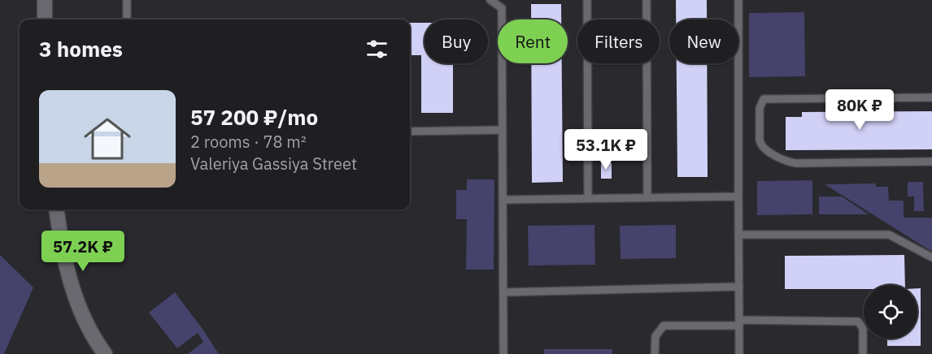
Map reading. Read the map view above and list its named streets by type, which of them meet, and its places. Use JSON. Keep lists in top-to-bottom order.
{
  "page": {
    "chip": [
      "Buy",
      "Rent",
      "Filters",
      "New"
    ],
    "heading": "3 homes",
    "list": [
      {
        "name": "57 200 ₽/mo",
        "note": "2 rooms · 78 m² · Valeriya Gassiya Street"
      }
    ],
    "price": ["80K ₽", "53.1K ₽", "57.2K ₽"]
  }
}
